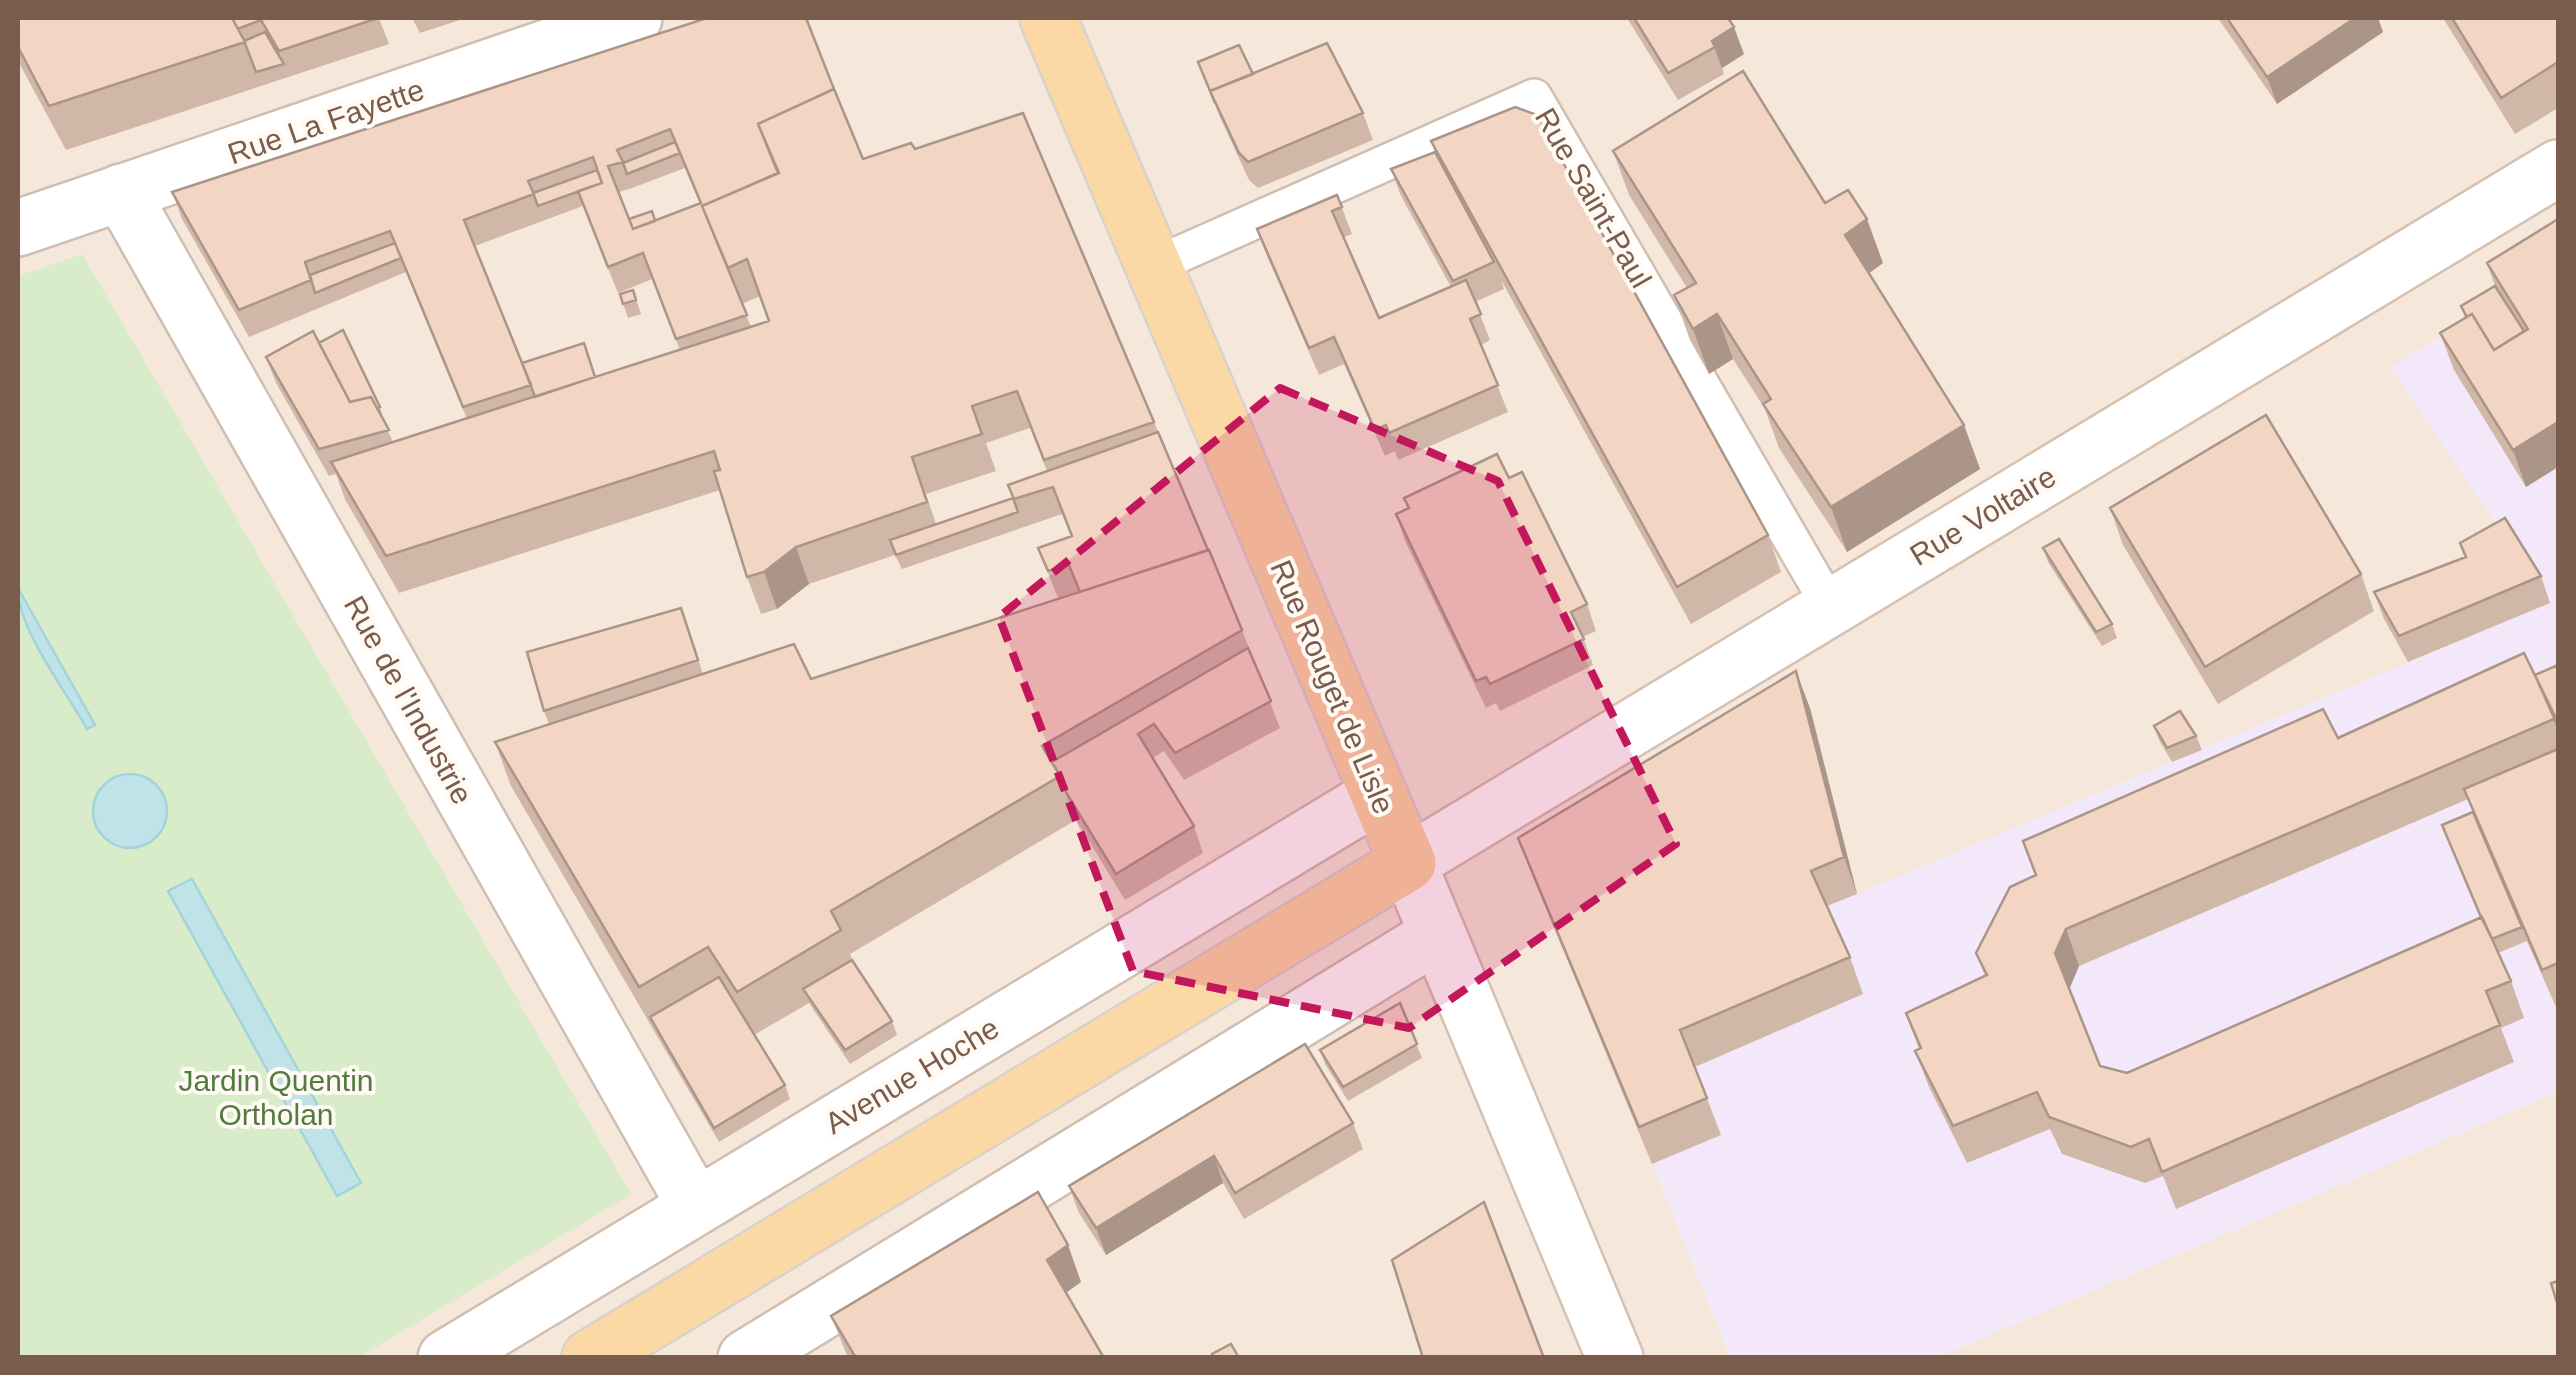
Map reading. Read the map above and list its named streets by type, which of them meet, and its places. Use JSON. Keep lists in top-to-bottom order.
{
  "streets": {
    "main road": ["Rue Rouget de Lisle"],
    "street": [
      "Rue La Fayette",
      "Rue Voltaire",
      "Rue de l'Industrie",
      "Avenue Hoche"
    ],
    "lane": ["Rue Saint-Paul"]
  },
  "crossings": [
    ["Rue La Fayette", "Rue de l'Industrie"],
    ["Rue Saint-Paul", "Rue Voltaire"],
    ["Rue Saint-Paul", "Rue Rouget de Lisle"],
    ["Rue Voltaire", "Rue Rouget de Lisle"],
    ["Rue Rouget de Lisle", "Avenue Hoche"],
    ["Rue de l'Industrie", "Avenue Hoche"]
  ],
  "parks": ["Jardin Quentin Ortholan"]
}
